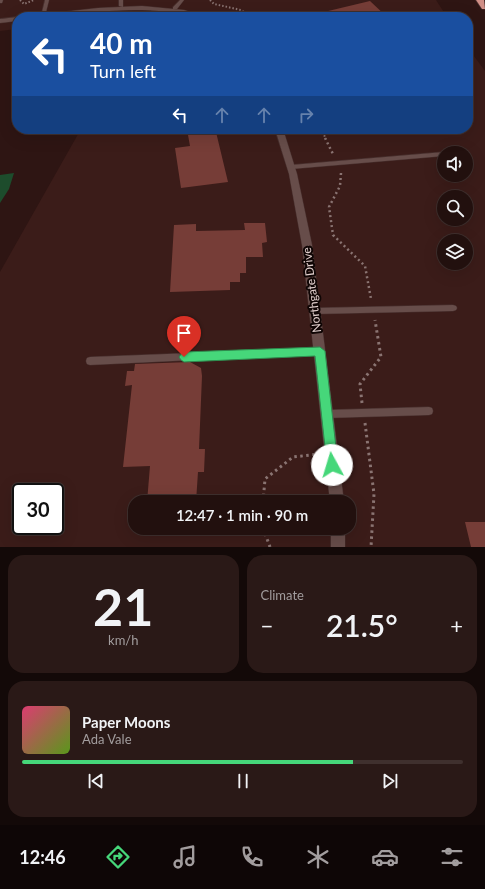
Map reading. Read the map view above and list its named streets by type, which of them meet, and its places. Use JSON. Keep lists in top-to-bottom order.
{
  "streets": {
    "street": ["Northgate Drive"]
  },
  "page": {
    "turn": ["40 m", "Turn left"],
    "limit": "30",
    "trip": "12:47 · 1 min · 90 m",
    "tile": [
      ["21", "km/h"],
      "Climate"
    ],
    "heat": ["−", "21.5°", "+"],
    "song": ["Paper Moons", "Ada Vale"],
    "tabs": "12:46"
  }
}
